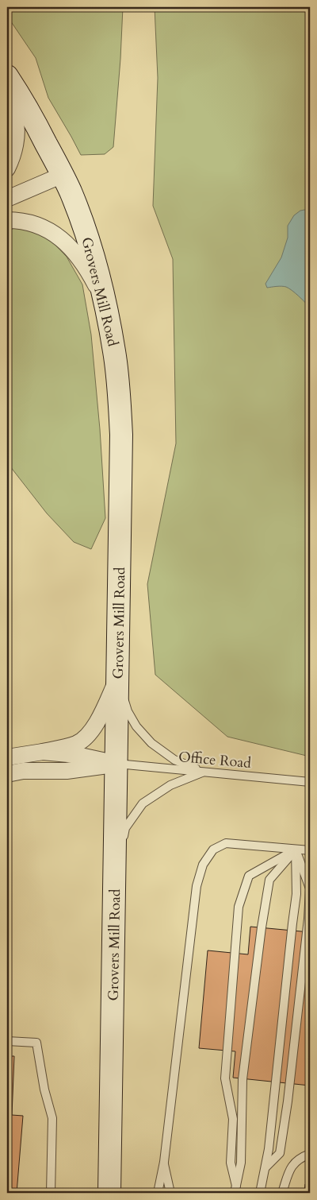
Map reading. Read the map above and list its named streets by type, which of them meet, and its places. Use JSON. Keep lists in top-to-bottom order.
{
  "streets": {
    "street": ["Grovers Mill Road"],
    "lane": ["Office Road"]
  },
  "crossings": [
    ["Grovers Mill Road", "Office Road"]
  ]
}
